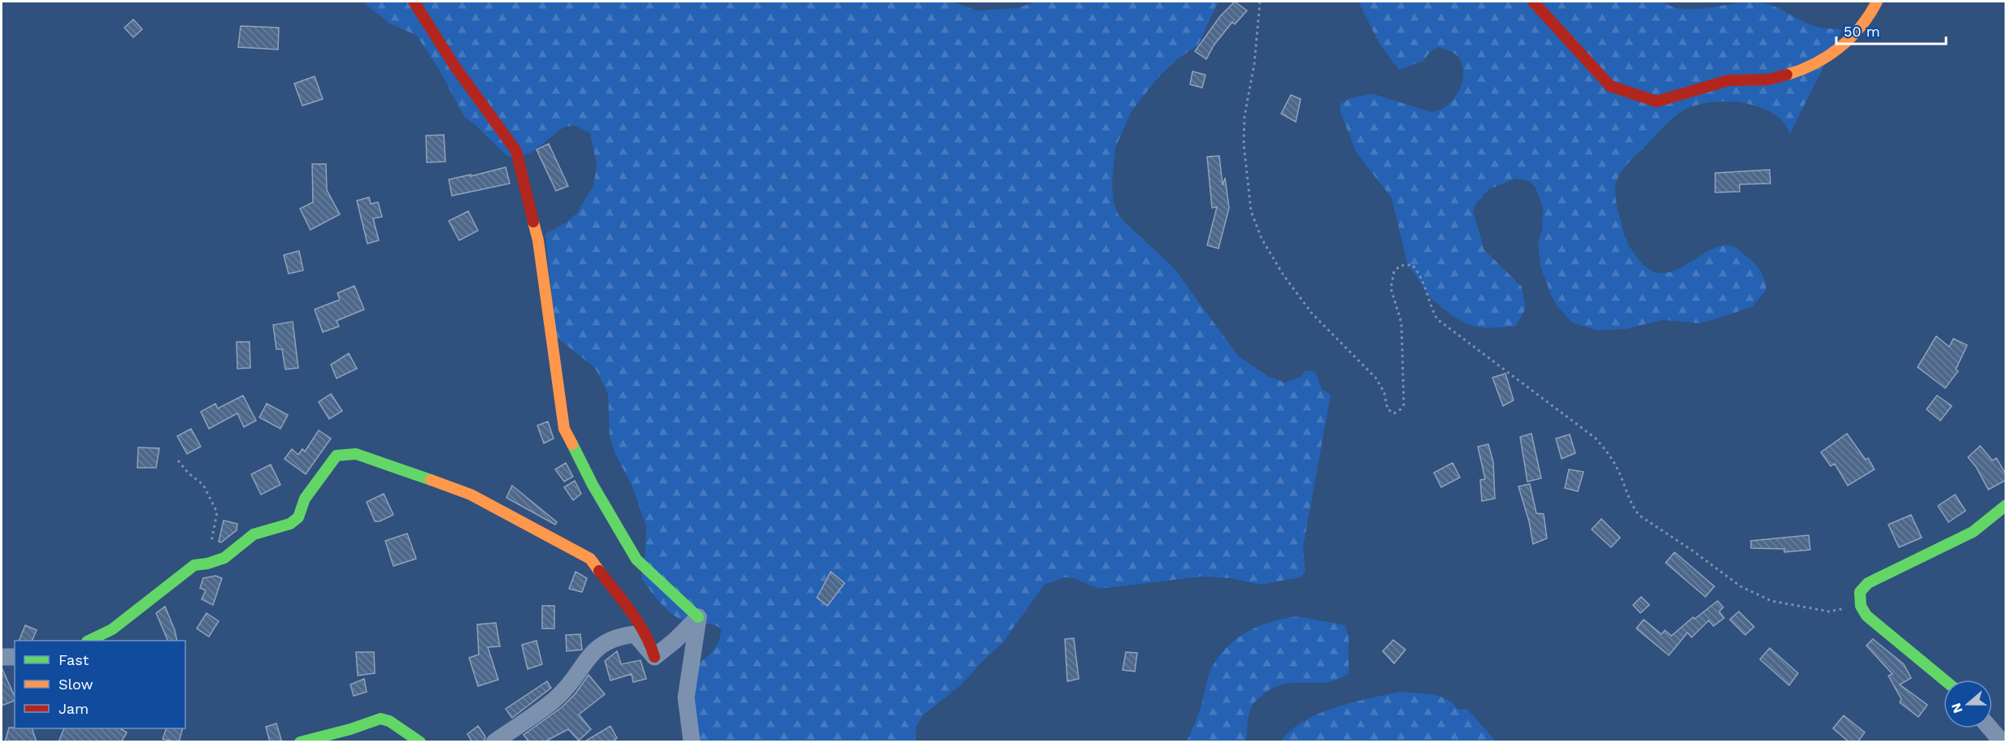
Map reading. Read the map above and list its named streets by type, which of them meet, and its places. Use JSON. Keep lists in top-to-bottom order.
{
  "legend": ["Fast", "Slow", "Jam"],
  "scale_bar": "50 m",
  "north": "left"
}
